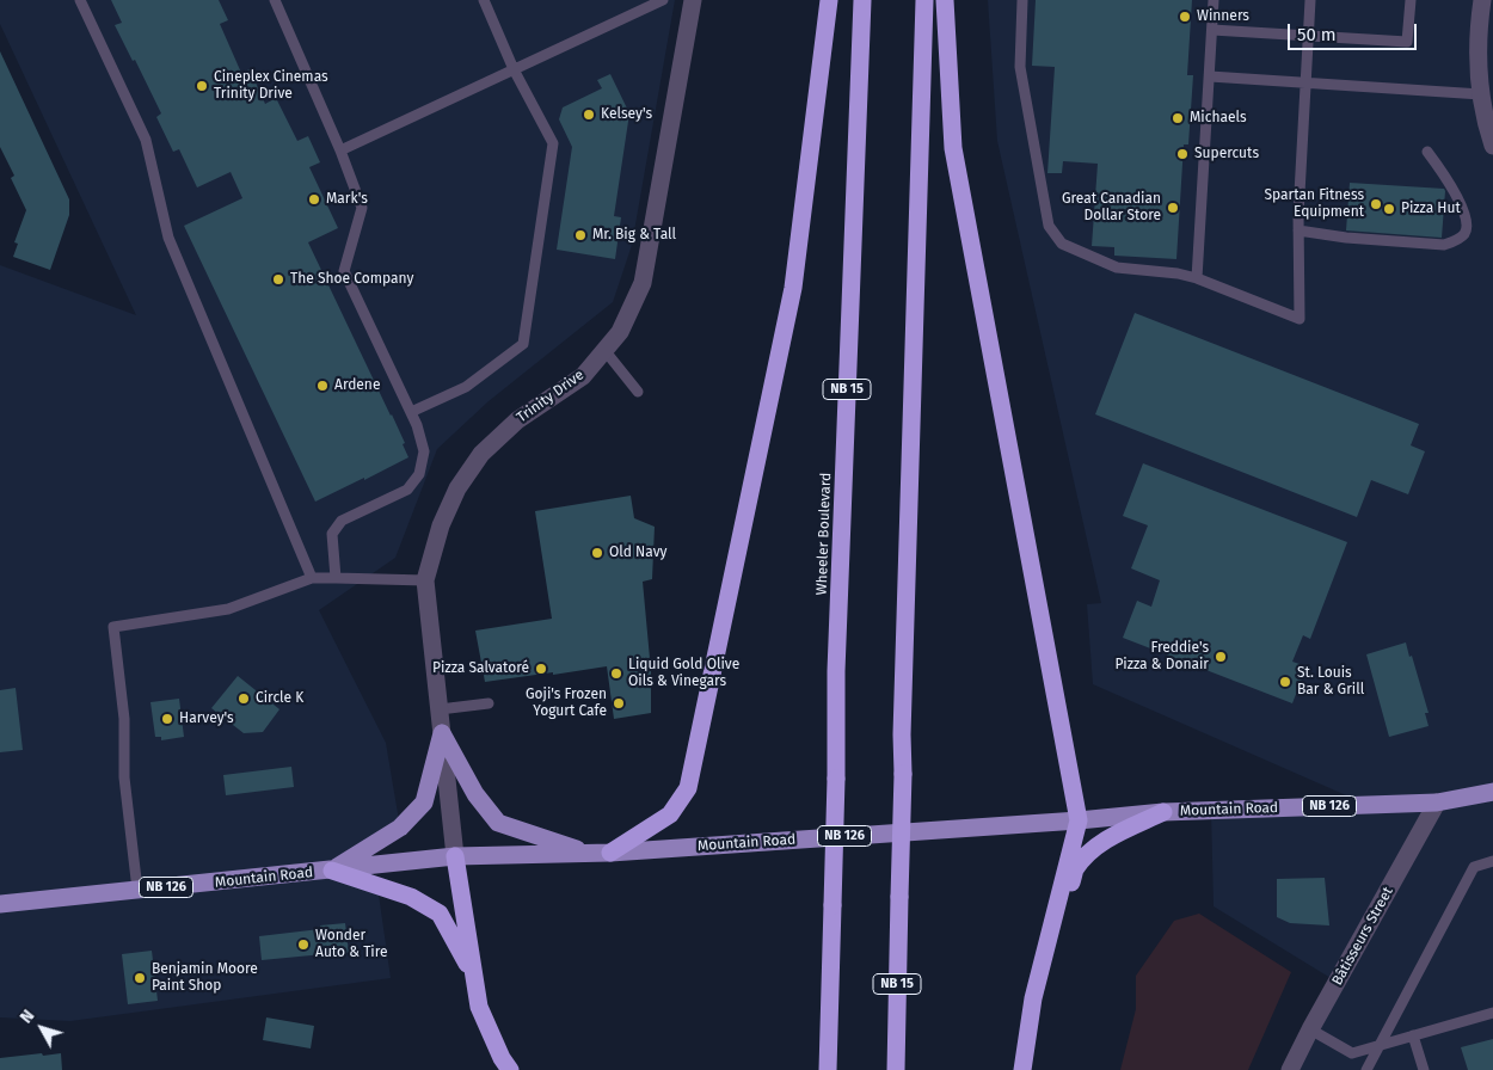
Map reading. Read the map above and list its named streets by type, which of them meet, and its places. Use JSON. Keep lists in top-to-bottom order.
{
  "streets": {
    "highway": ["NB 15", "Wheeler Boulevard"],
    "main road": ["NB 126", "Mountain Road"],
    "street": ["Trinity Drive", "Bâtisseurs Street"]
  },
  "crossings": [
    ["Trinity Drive", "Mountain Road"],
    ["Mountain Road", "Bâtisseurs Street"]
  ],
  "places": [
    "Winners",
    "Cineplex Cinemas Trinity Drive",
    "Kelsey's",
    "Michaels",
    "Supercuts",
    "Mark's",
    "Spartan Fitness Equipment",
    "Great Canadian Dollar Store",
    "Pizza Hut",
    "Mr. Big & Tall",
    "The Shoe Company",
    "Ardene",
    "Old Navy",
    "Freddie's Pizza & Donair",
    "Pizza Salvatoré",
    "Liquid Gold Olive Oils & Vinegars",
    "St. Louis Bar & Grill",
    "Circle K",
    "Goji's Frozen Yogurt Cafe",
    "Harvey's",
    "Wonder Auto & Tire",
    "Benjamin Moore Paint Shop"
  ],
  "scale_bar": "50 m",
  "north": "top left"
}
